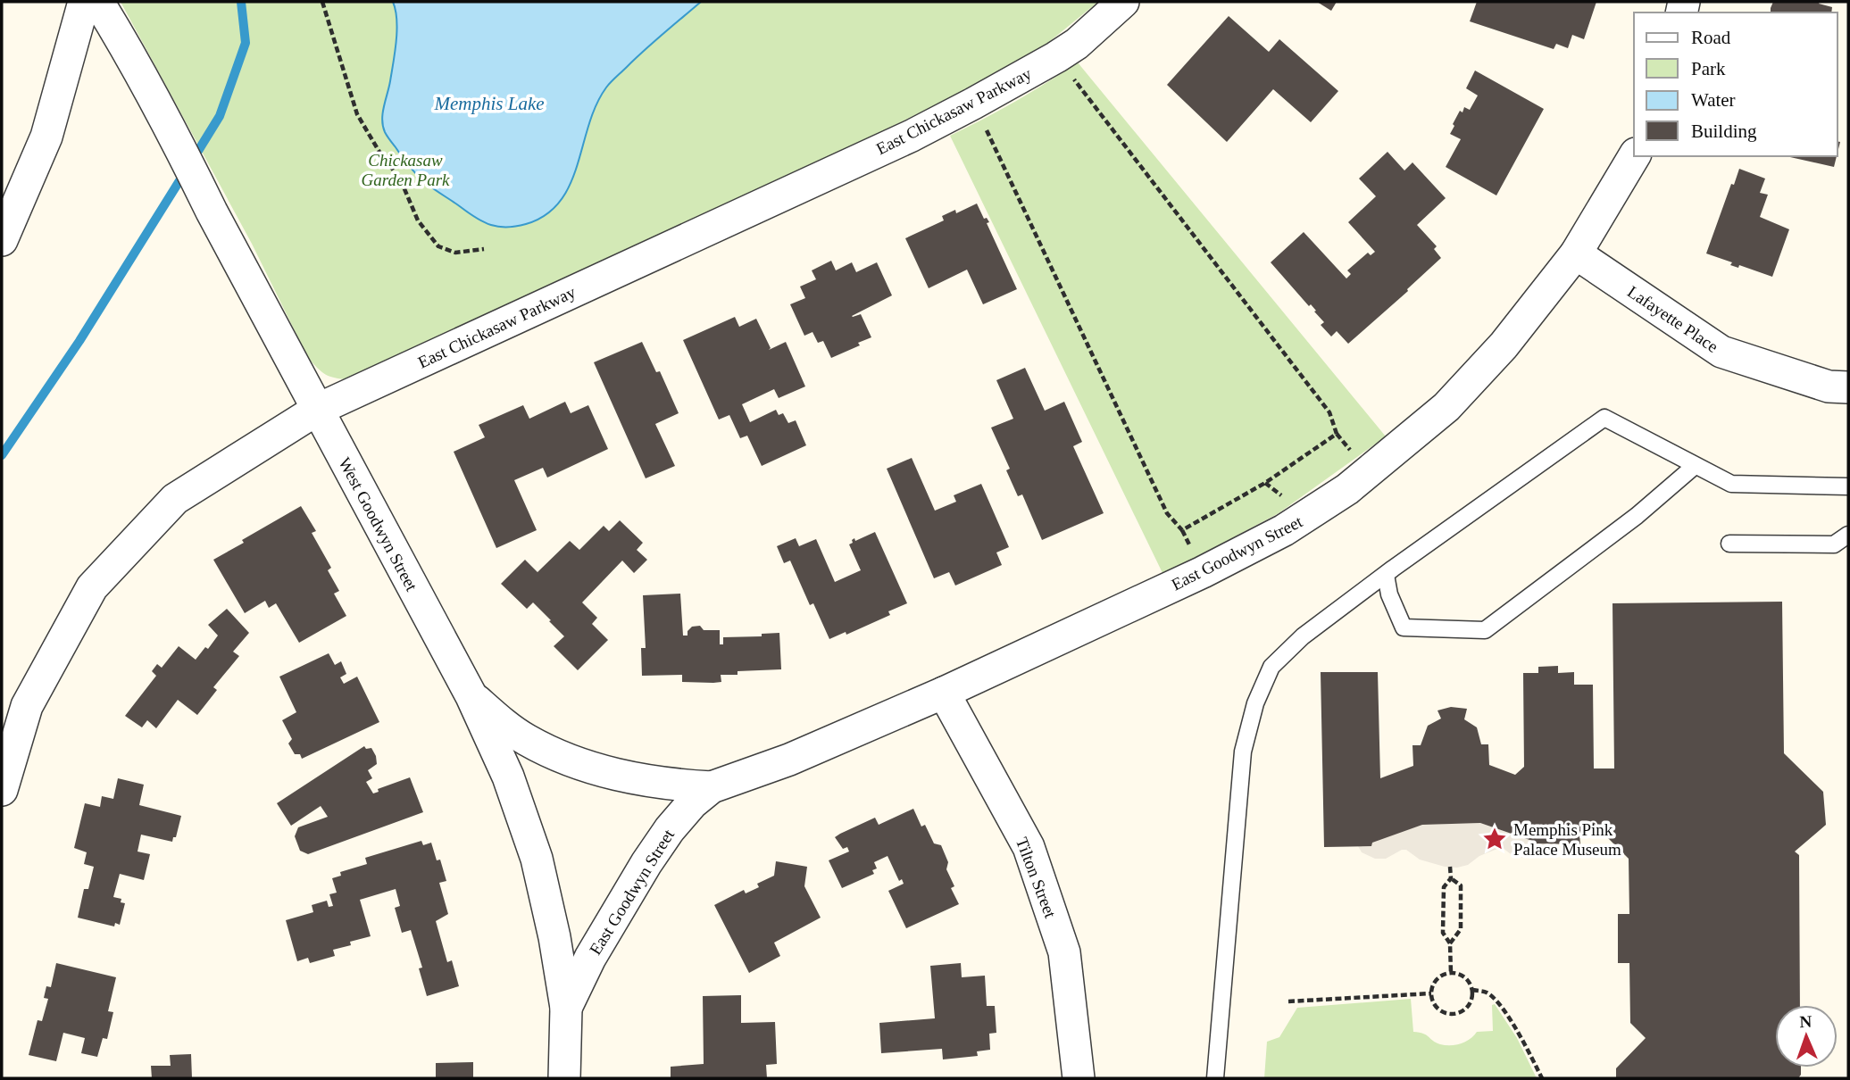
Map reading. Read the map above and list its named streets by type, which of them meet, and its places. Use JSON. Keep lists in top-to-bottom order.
{
  "streets": {
    "street": [
      "East Chickasaw Parkway",
      "Lafayette Place",
      "West Goodwyn Street",
      "East Goodwyn Street",
      "Tilton Street"
    ]
  },
  "crossings": [
    ["East Chickasaw Parkway", "West Goodwyn Street"],
    ["Lafayette Place", "East Goodwyn Street"],
    ["West Goodwyn Street", "East Goodwyn Street"],
    ["East Goodwyn Street", "Tilton Street"]
  ],
  "water": ["Memphis Lake"],
  "parks": ["Chickasaw Garden Park"],
  "places": {
    "place": ["Memphis Pink Palace Museum"]
  },
  "legend": [
    "Road",
    "Park",
    "Water",
    "Building"
  ],
  "north": "top"
}
